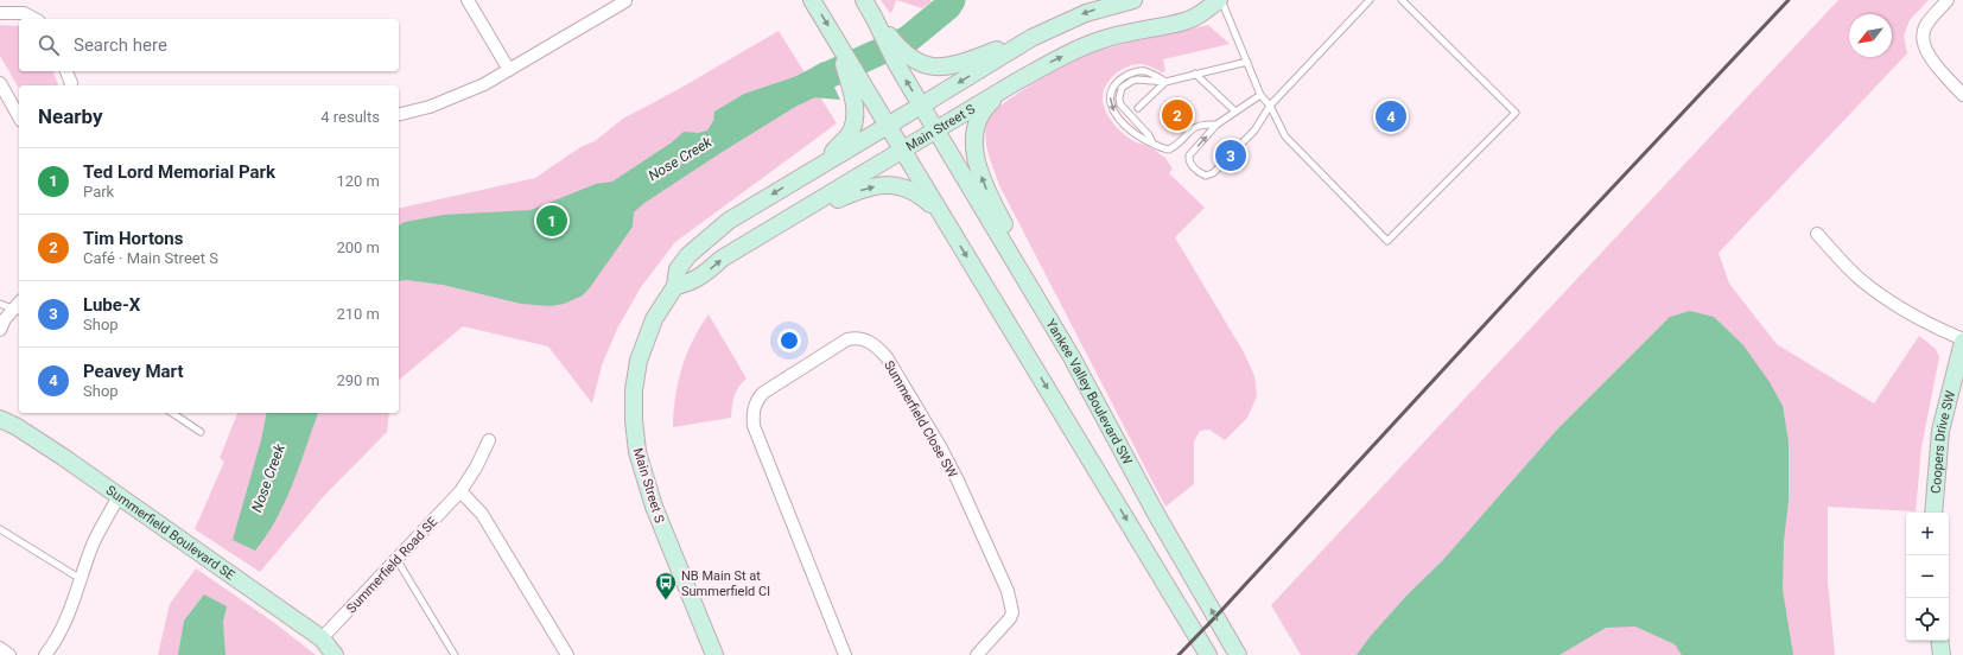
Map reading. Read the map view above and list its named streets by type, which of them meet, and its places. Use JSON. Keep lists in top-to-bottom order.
{
  "streets": {
    "main road": [
      "Main Street S",
      "Yankee Valley Boulevard SW",
      "Coopers Drive SW",
      "Summerfield Boulevard SE"
    ],
    "street": ["Summerfield Close SW", "Summerfield Road SE"]
  },
  "crossings": [
    ["Main Street S", "Yankee Valley Boulevard SW"],
    ["Summerfield Boulevard SE", "Summerfield Road SE"]
  ],
  "water": ["Nose Creek"],
  "places": {
    "bus stop": ["NB Main St at Summerfield Cl"]
  },
  "north": "bottom left",
  "page": {
    "search": "Search here",
    "heading": ["Nearby", "4 results"],
    "pins": [
      "2",
      "4",
      "3",
      "1"
    ],
    "list": [
      {
        "mark": "1",
        "name": "Ted Lord Memorial Park",
        "note": "Park",
        "value": "120 m"
      },
      {
        "mark": "2",
        "name": "Tim Hortons",
        "note": "Café · Main Street S",
        "value": "200 m"
      },
      {
        "mark": "3",
        "name": "Lube-X",
        "note": "Shop",
        "value": "210 m"
      },
      {
        "mark": "4",
        "name": "Peavey Mart",
        "note": "Shop",
        "value": "290 m"
      }
    ],
    "map_buttons": ["+", "−"]
  }
}
